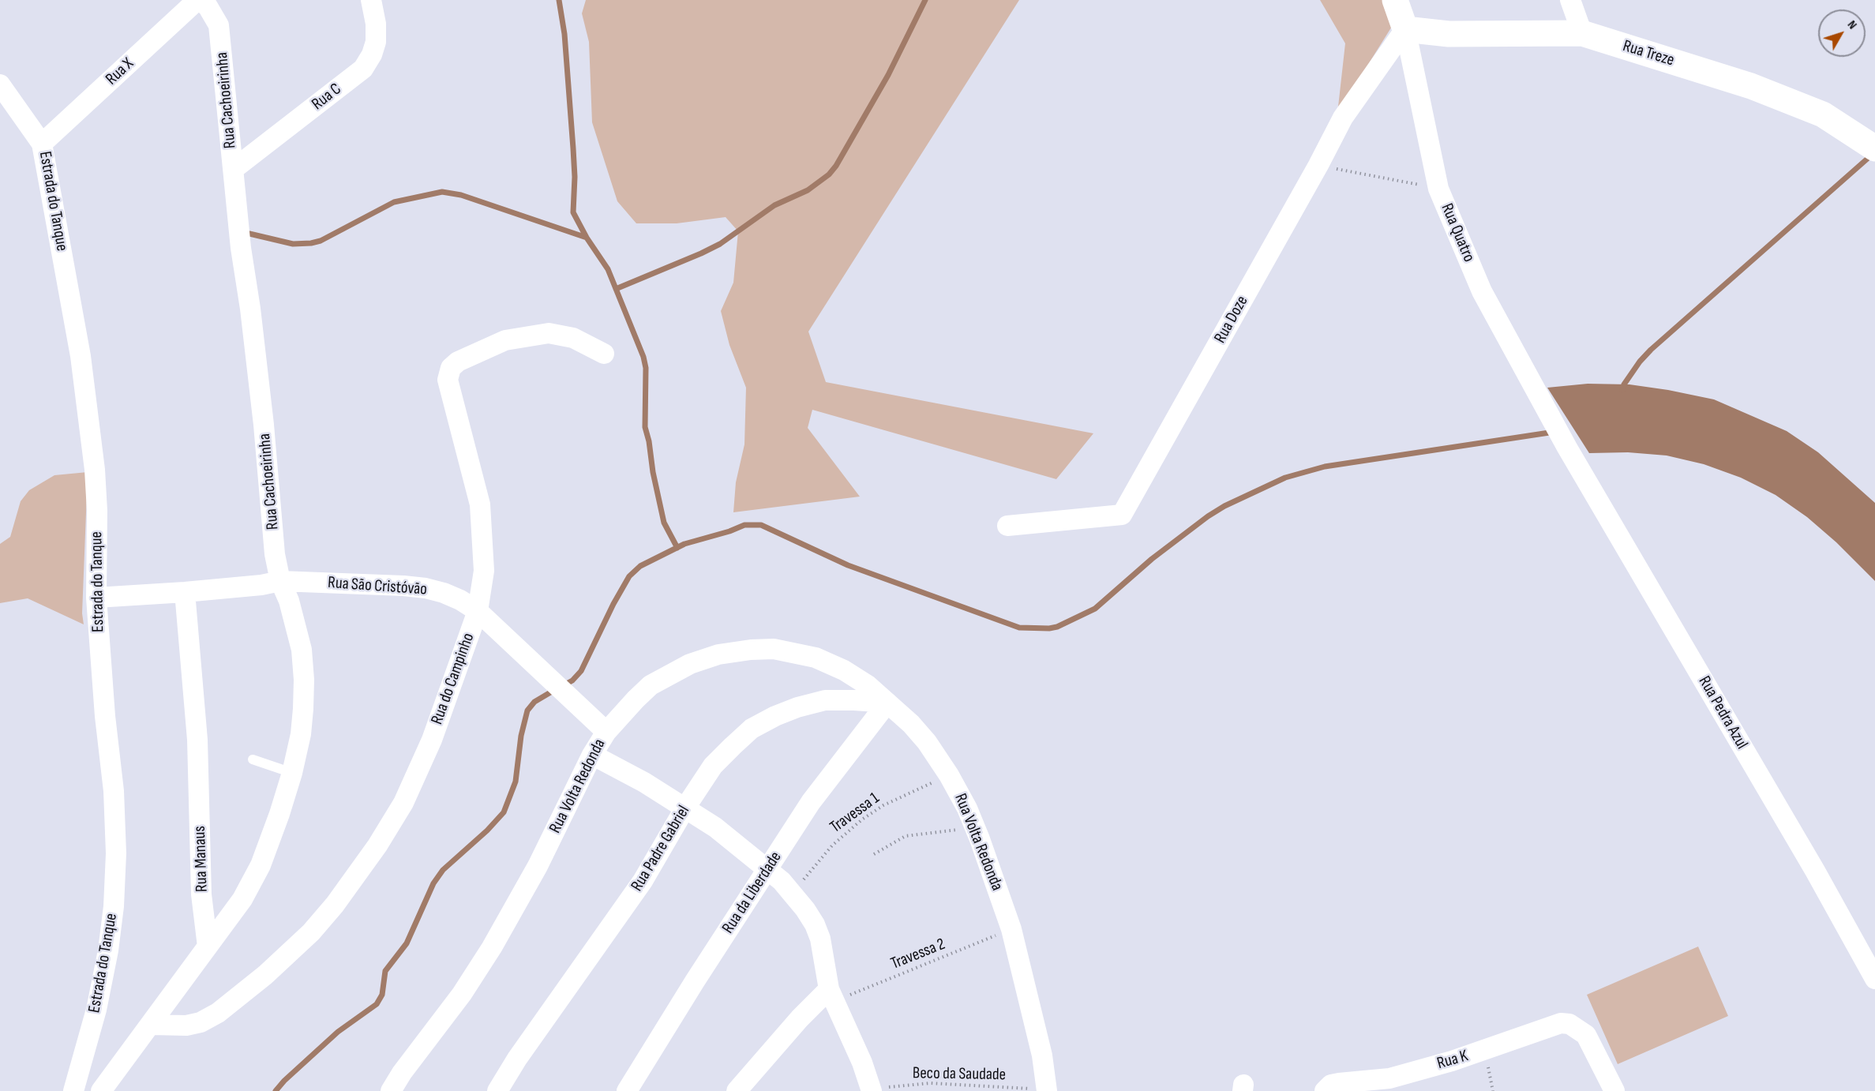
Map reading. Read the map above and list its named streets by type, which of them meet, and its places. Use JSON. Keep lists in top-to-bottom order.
{
  "streets": {
    "street": [
      "Rua Treze",
      "Rua X",
      "Rua C",
      "Rua Cachoeirinha",
      "Estrada do Tanque",
      "Rua Quatro",
      "Rua Doze",
      "Rua São Cristóvão",
      "Rua do Campinho",
      "Rua Pedra Azul",
      "Rua Volta Redonda",
      "Rua Padre Gabriel",
      "Rua Manaus",
      "Rua da Liberdade",
      "Rua K"
    ],
    "path": ["Travessa 1", "Travessa 2", "Beco da Saudade"]
  },
  "crossings": [
    ["Rua Treze", "Rua Quatro"],
    ["Rua Treze", "Rua Doze"],
    ["Rua X", "Rua Cachoeirinha"],
    ["Rua X", "Estrada do Tanque"],
    ["Rua C", "Rua Cachoeirinha"],
    ["Rua Cachoeirinha", "Rua São Cristóvão"],
    ["Rua Cachoeirinha", "Rua Manaus"],
    ["Estrada do Tanque", "Rua São Cristóvão"],
    ["Rua Quatro", "Rua Doze"],
    ["Rua Quatro", "Rua Pedra Azul"],
    ["Rua São Cristóvão", "Rua do Campinho"],
    ["Rua São Cristóvão", "Rua Volta Redonda"],
    ["Rua São Cristóvão", "Rua Manaus"],
    ["Rua Volta Redonda", "Travessa 1"],
    ["Rua Volta Redonda", "Rua Padre Gabriel"],
    ["Rua Volta Redonda", "Rua da Liberdade"],
    ["Rua Volta Redonda", "Travessa 2"],
    ["Rua Volta Redonda", "Beco da Saudade"],
    ["Rua Padre Gabriel", "Rua da Liberdade"]
  ],
  "north": "top right"
}
